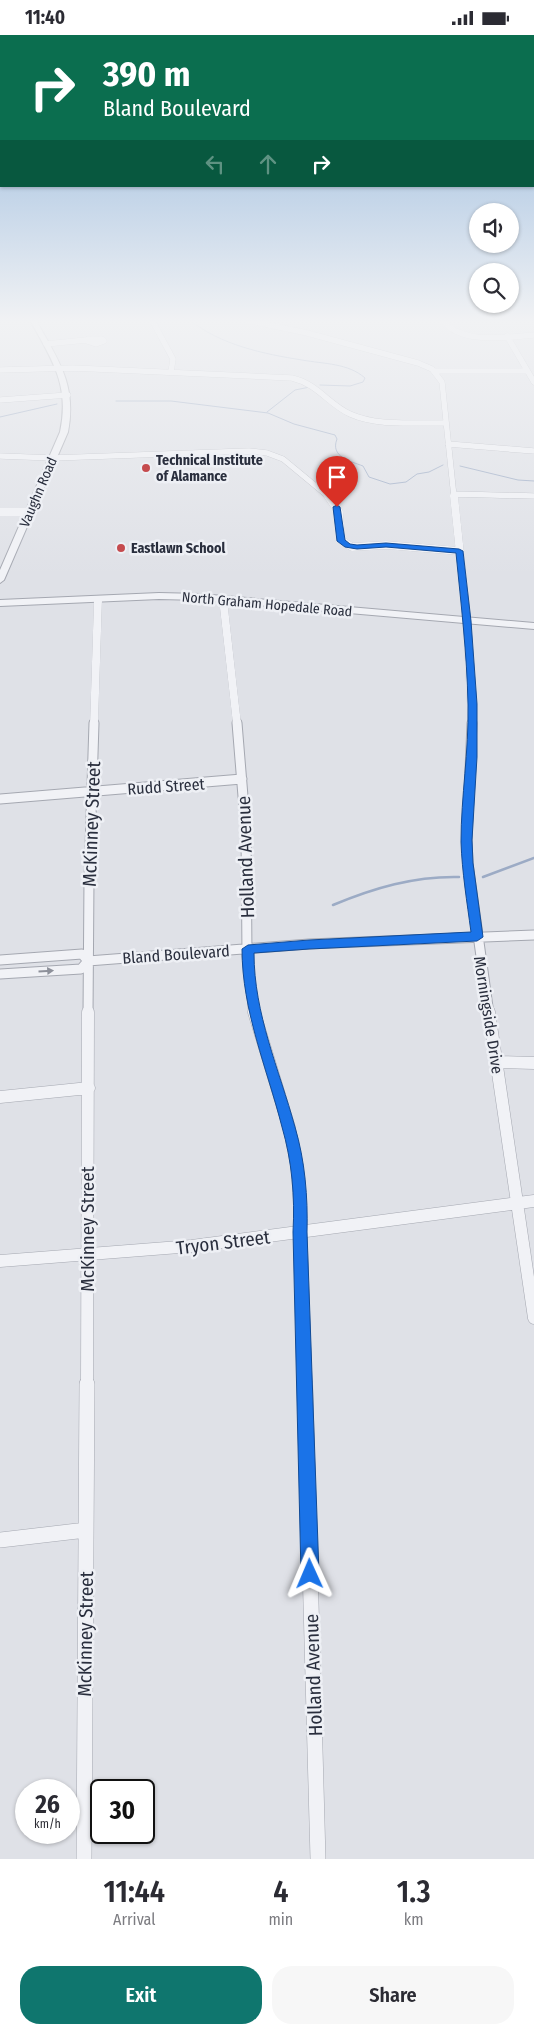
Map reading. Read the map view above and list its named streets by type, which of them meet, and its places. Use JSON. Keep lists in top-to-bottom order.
{
  "streets": {
    "street": [
      "Vaughn Road",
      "North Graham Hopedale Road",
      "Rudd Street",
      "McKinney Street",
      "Holland Avenue",
      "Bland Boulevard",
      "Morningside Drive",
      "Tryon Street"
    ]
  },
  "crossings": [
    ["North Graham Hopedale Road", "McKinney Street"],
    ["North Graham Hopedale Road", "Holland Avenue"],
    ["North Graham Hopedale Road", "Morningside Drive"],
    ["Rudd Street", "McKinney Street"],
    ["Rudd Street", "Holland Avenue"],
    ["McKinney Street", "Bland Boulevard"],
    ["McKinney Street", "Tryon Street"],
    ["Holland Avenue", "Bland Boulevard"],
    ["Holland Avenue", "Tryon Street"],
    ["Bland Boulevard", "Morningside Drive"],
    ["Morningside Drive", "Tryon Street"]
  ],
  "places": ["Technical Institute of Alamance", "Eastlawn School"],
  "page": {
    "status": "11:40",
    "turn": ["390 m", "Bland Boulevard"],
    "speed": "26 km/h",
    "limit": "30",
    "eta": [
      "11:44",
      "Arrival",
      "4",
      "min",
      "1.3",
      "km"
    ],
    "buttons": ["Exit", "Share"]
  }
}
